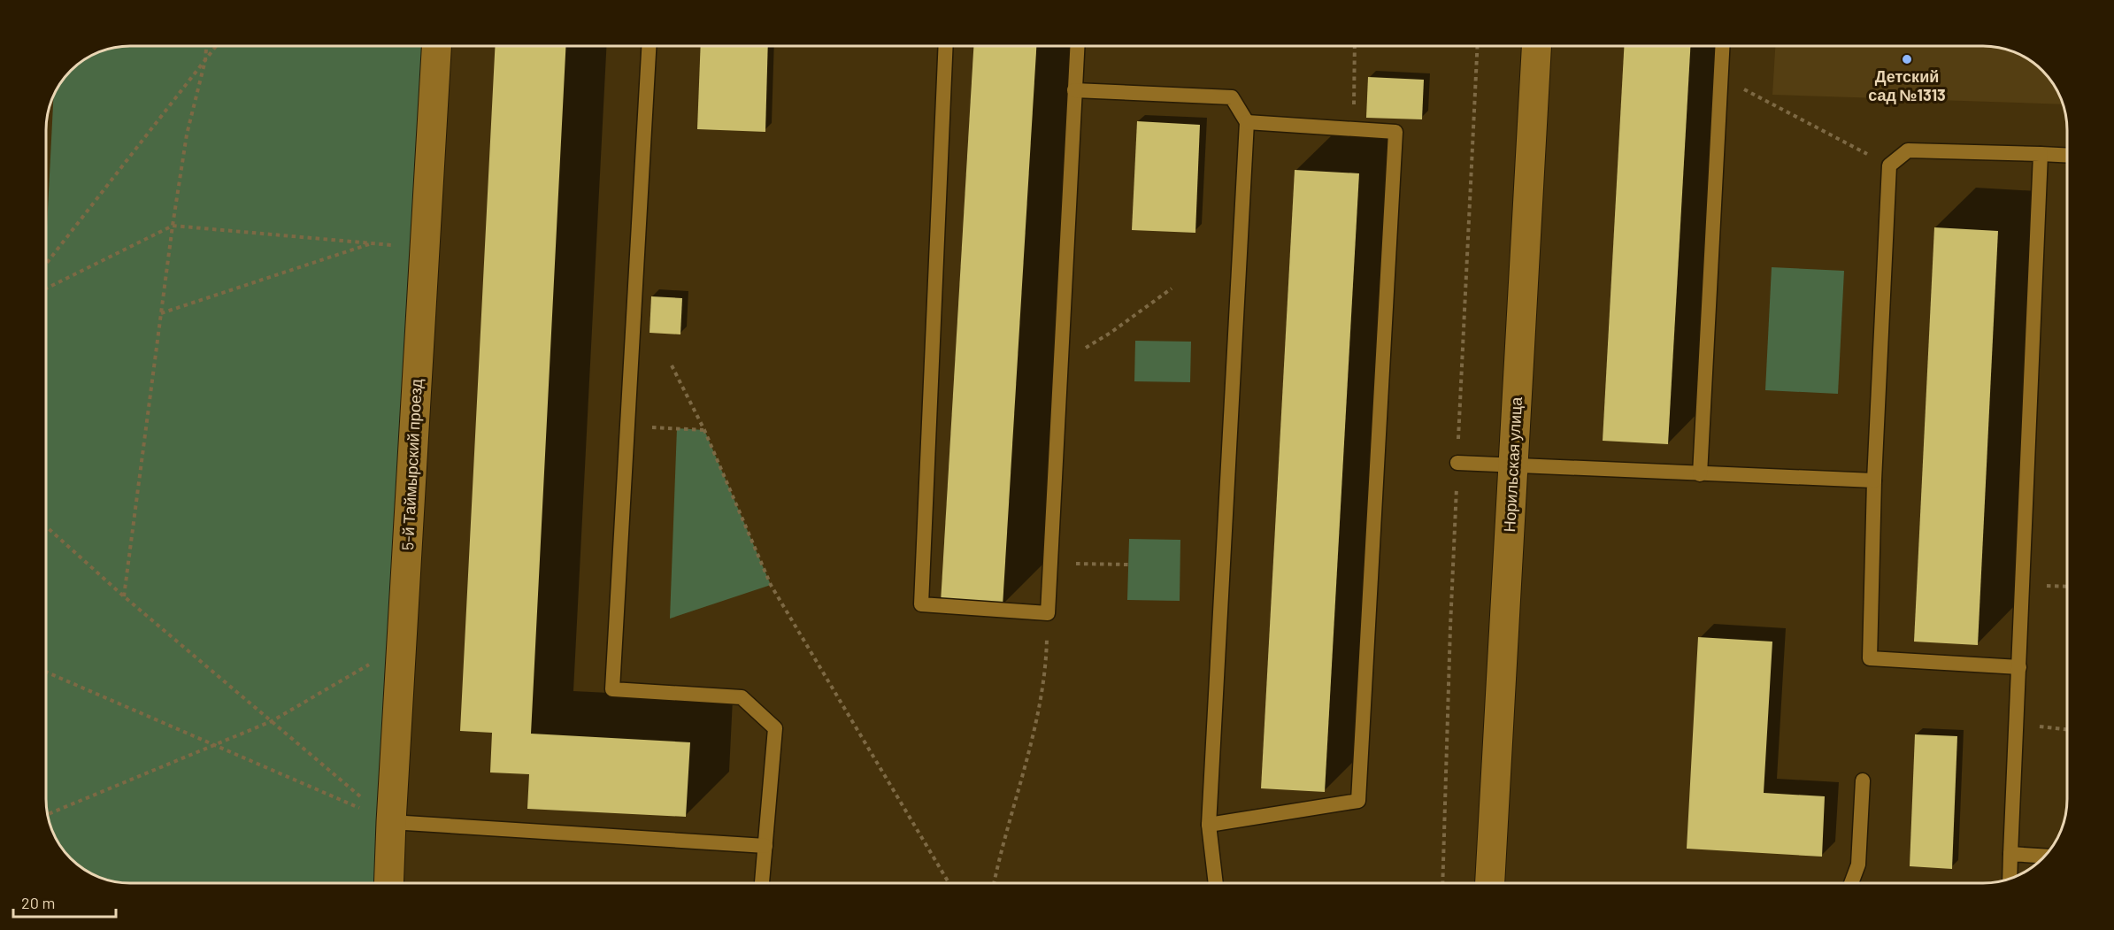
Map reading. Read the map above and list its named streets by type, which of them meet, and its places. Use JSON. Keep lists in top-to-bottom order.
{
  "streets": {
    "street": ["5-й Таймырский проезд", "Норильская улица"]
  },
  "places": ["Детский сад №1313"],
  "scale_bar": "20 m"
}
